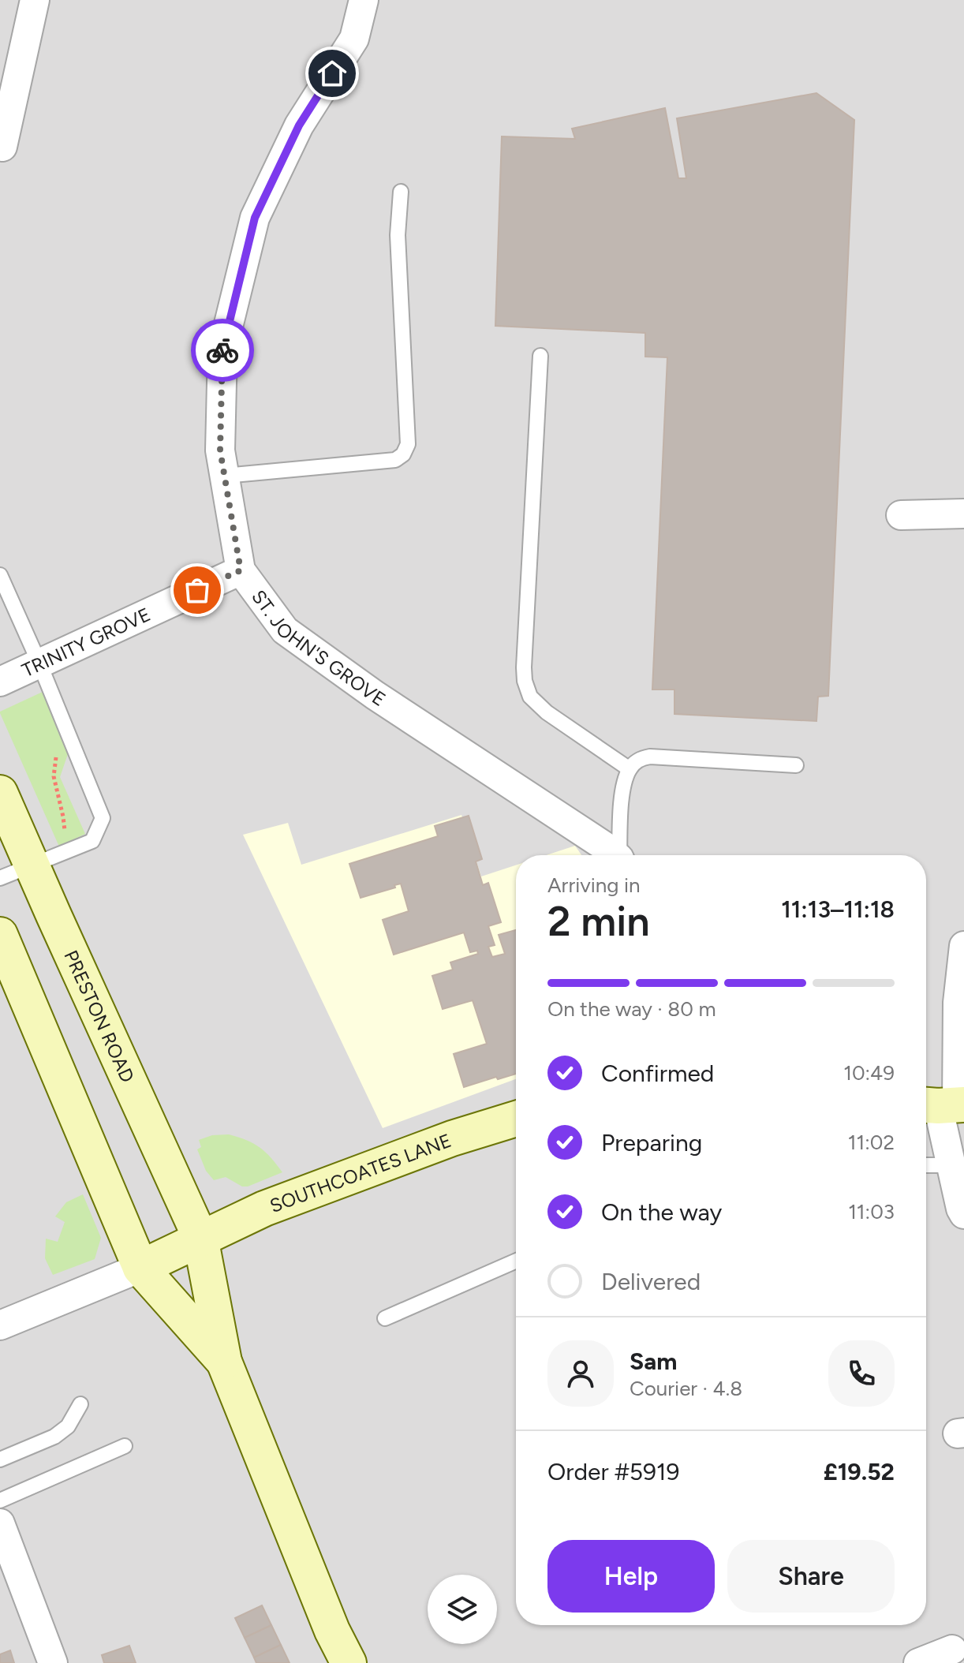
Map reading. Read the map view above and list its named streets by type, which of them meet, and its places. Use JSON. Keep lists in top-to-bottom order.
{
  "streets": {
    "street": [
      "TRINITY GROVE",
      "ST. JOHN'S GROVE",
      "PRESTON ROAD",
      "SOUTHCOATES LANE"
    ]
  },
  "crossings": [
    ["TRINITY GROVE", "ST. JOHN'S GROVE"],
    ["PRESTON ROAD", "SOUTHCOATES LANE"]
  ],
  "page": {
    "heading": ["2 min", "Arriving in", "11:13–11:18"],
    "panel": [
      "Sam",
      "Courier · 4.8",
      "Order #5919",
      "£19.52"
    ],
    "bar": "On the way · 80 m",
    "list": [
      ["Confirmed", "10:49"],
      ["Preparing", "11:02"],
      ["On the way", "11:03"],
      "Delivered"
    ],
    "buttons": ["Help", "Share"]
  }
}
